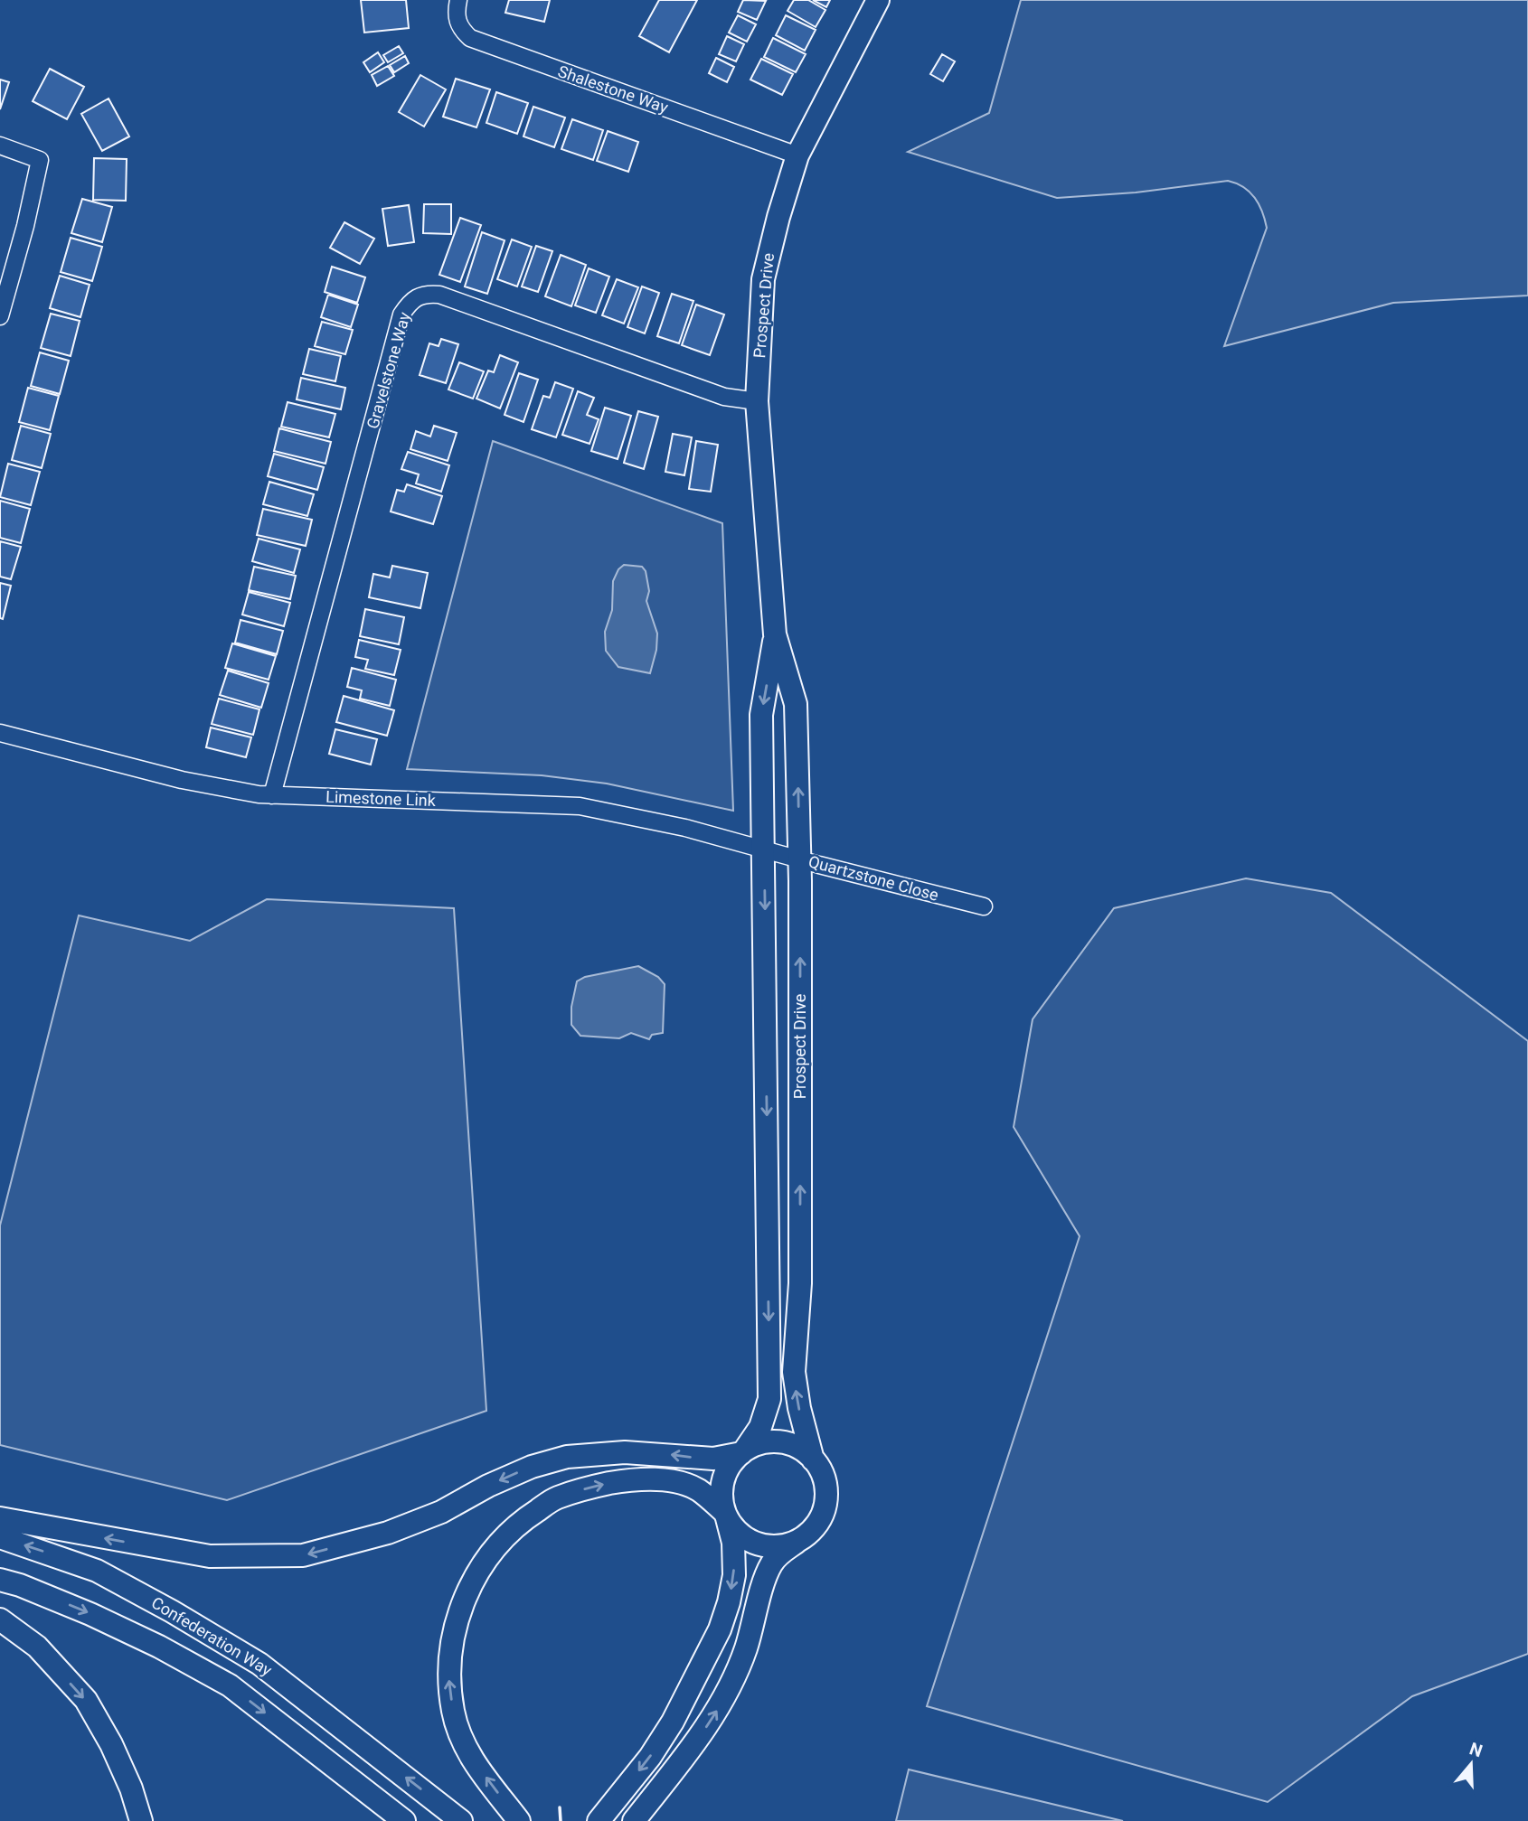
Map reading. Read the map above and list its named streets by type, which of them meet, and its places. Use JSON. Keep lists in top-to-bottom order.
{
  "streets": {
    "street": [
      "Shalestone Way",
      "Prospect Drive",
      "Gravelstone Way",
      "Limestone Link",
      "Quartzstone Close",
      "Confederation Way"
    ]
  },
  "crossings": [
    ["Shalestone Way", "Prospect Drive"],
    ["Prospect Drive", "Gravelstone Way"],
    ["Prospect Drive", "Limestone Link"],
    ["Prospect Drive", "Quartzstone Close"],
    ["Gravelstone Way", "Limestone Link"],
    ["Limestone Link", "Quartzstone Close"]
  ],
  "north": "top"
}
